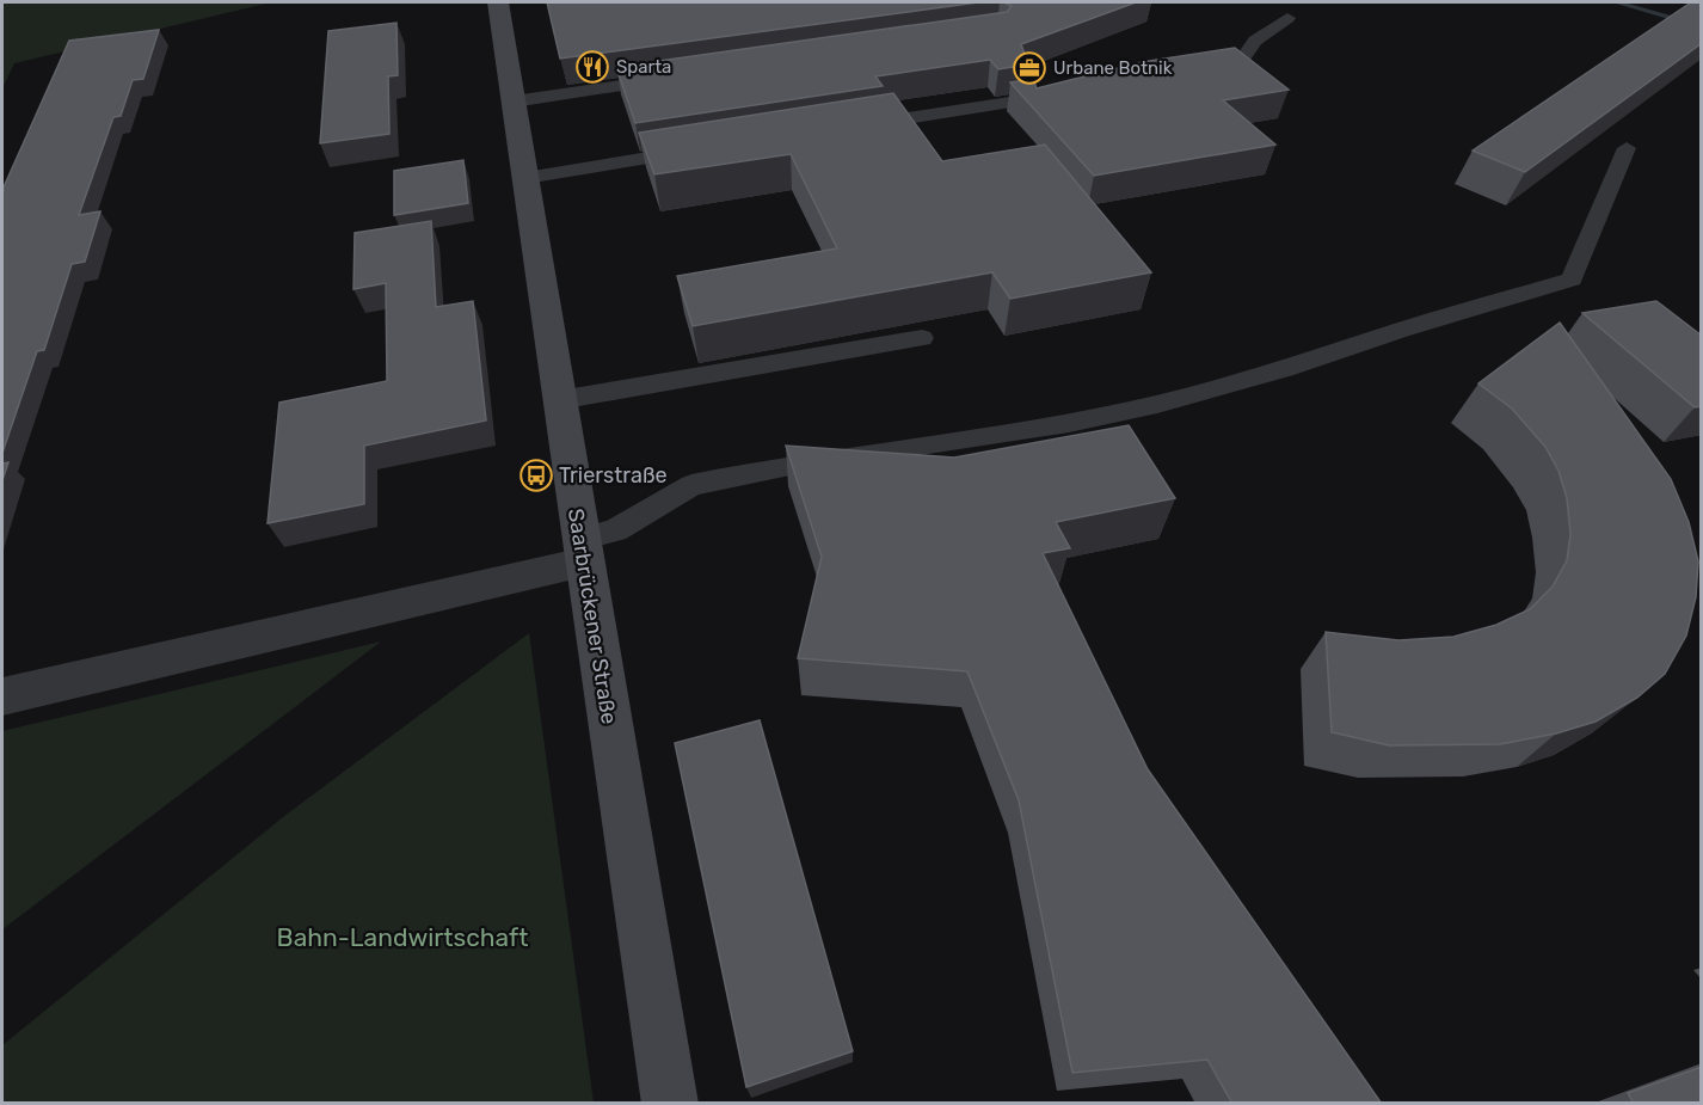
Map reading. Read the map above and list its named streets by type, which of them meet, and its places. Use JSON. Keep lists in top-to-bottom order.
{
  "streets": {
    "street": ["Saarbrückener Straße"]
  },
  "parks": ["Bahn-Landwirtschaft"],
  "places": {
    "restaurant": ["Sparta"],
    "office": ["Urbane Botnik"],
    "bus stop": ["Trierstraße"]
  }
}
